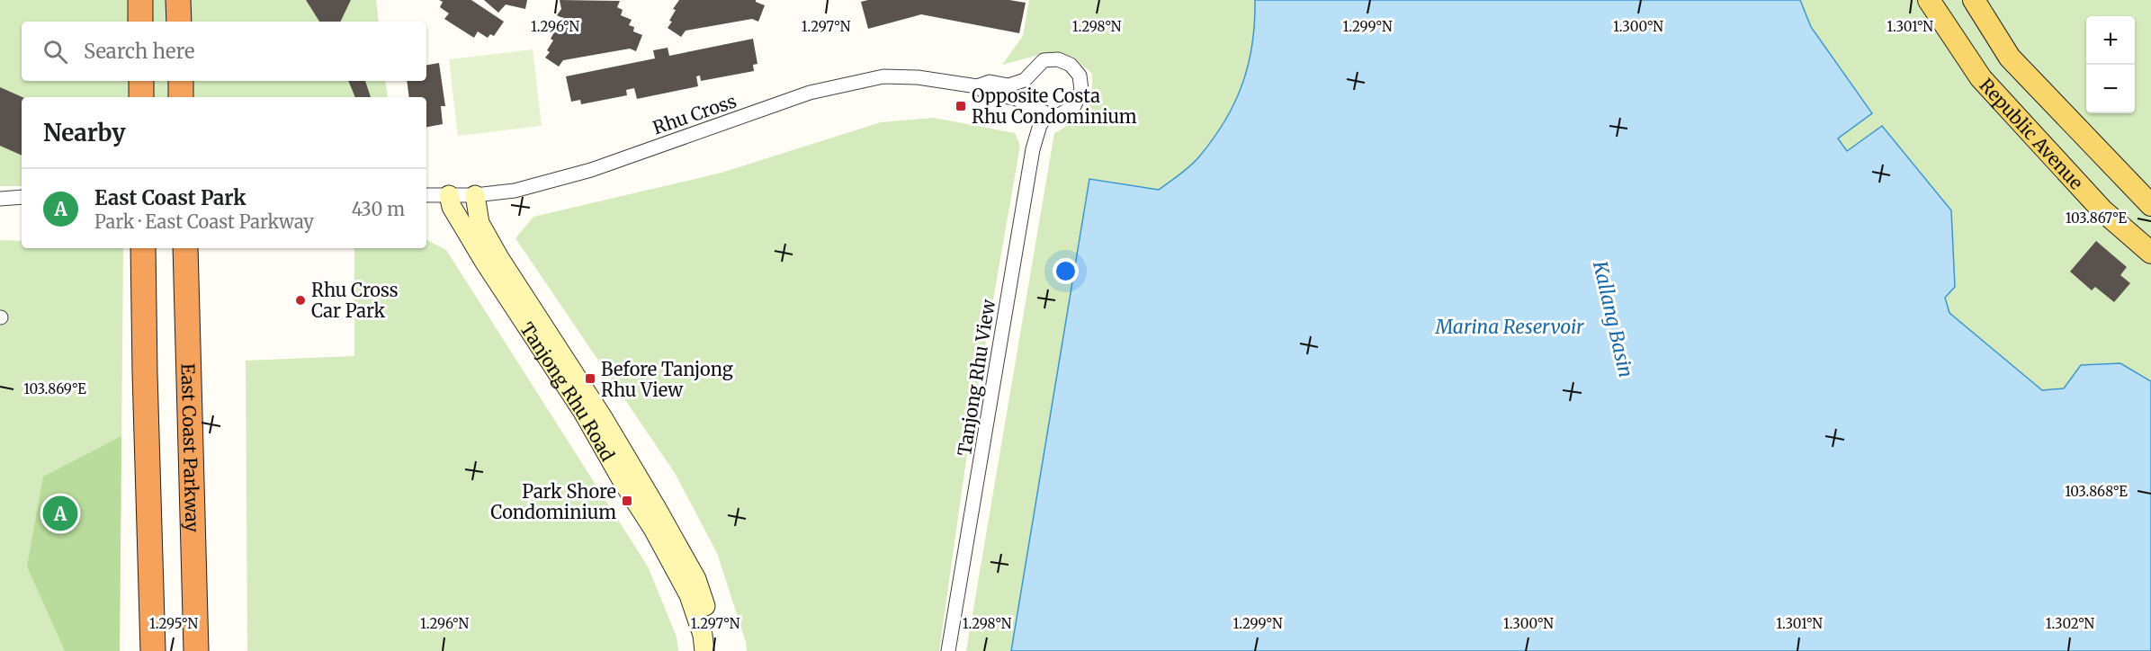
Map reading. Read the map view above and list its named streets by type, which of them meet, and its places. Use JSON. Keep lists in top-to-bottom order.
{
  "streets": {
    "highway": ["East Coast Parkway"],
    "main road": ["Republic Avenue"],
    "street": ["Rhu Cross", "Tanjong Rhu View", "Tanjong Rhu Road"]
  },
  "crossings": [
    ["Rhu Cross", "Tanjong Rhu View"],
    ["Rhu Cross", "Tanjong Rhu Road"]
  ],
  "water": ["Kallang Basin", "Marina Reservoir"],
  "places": {
    "transit": ["Opposite Costa Rhu Condominium", "Before Tanjong Rhu View", "Park Shore Condominium"],
    "other": ["Rhu Cross Car Park"]
  },
  "page": {
    "map_buttons": ["+", "−"],
    "search": "Search here",
    "heading": "Nearby",
    "list": [
      {
        "mark": "A",
        "name": "East Coast Park",
        "note": "Park · East Coast Parkway",
        "value": "430 m"
      }
    ],
    "pins": "A"
  },
  "coordinates": [
    "1.296°N",
    "1.297°N",
    "1.298°N",
    "1.299°N",
    "1.300°N",
    "1.301°N",
    "103.867°E",
    "103.869°E",
    "103.868°E",
    "1.295°N",
    "1.302°N"
  ]
}
